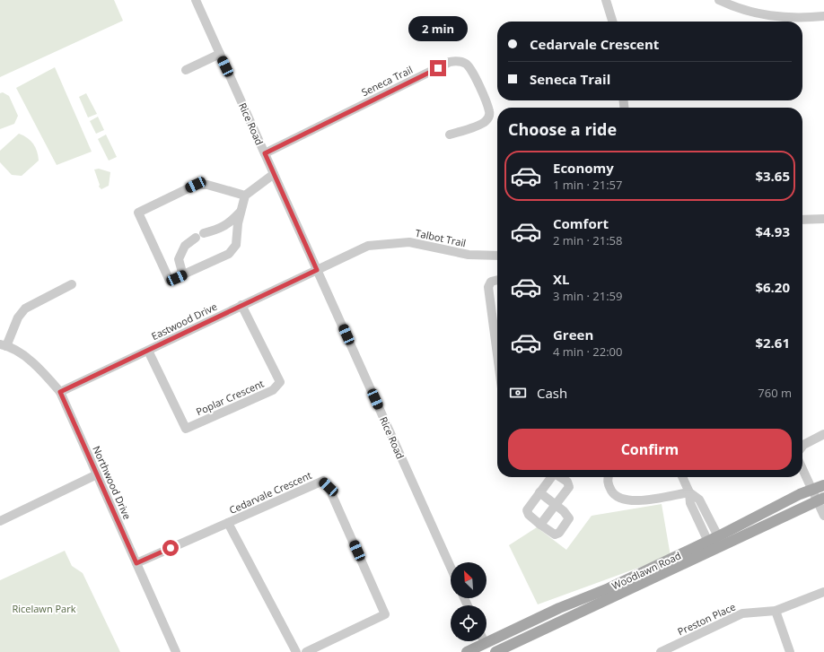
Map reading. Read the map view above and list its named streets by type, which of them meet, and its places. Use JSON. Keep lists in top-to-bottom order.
{
  "streets": {
    "main road": ["Woodlawn Road"],
    "street": [
      "Seneca Trail",
      "Rice Road",
      "Talbot Trail",
      "Eastwood Drive",
      "Poplar Crescent",
      "Northwood Drive",
      "Cedarvale Crescent",
      "Preston Place"
    ]
  },
  "crossings": [
    ["Seneca Trail", "Rice Road"],
    ["Rice Road", "Talbot Trail"],
    ["Rice Road", "Eastwood Drive"],
    ["Talbot Trail", "Eastwood Drive"],
    ["Eastwood Drive", "Poplar Crescent"],
    ["Eastwood Drive", "Northwood Drive"],
    ["Northwood Drive", "Cedarvale Crescent"]
  ],
  "parks": ["Ricelawn Park"],
  "north": "top left",
  "page": {
    "bubble": "2 min",
    "banner": ["Cedarvale Crescent", "Seneca Trail"],
    "heading": "Choose a ride",
    "list": [
      {
        "name": "Economy",
        "note": "1 min · 21:57",
        "value": "$3.65"
      },
      {
        "name": "Comfort",
        "note": "2 min · 21:58",
        "value": "$4.93"
      },
      {
        "name": "XL",
        "note": "3 min · 21:59",
        "value": "$6.20"
      },
      {
        "name": "Green",
        "note": "4 min · 22:00",
        "value": "$2.61"
      }
    ],
    "pay": ["Cash", "760 m"],
    "buttons": "Confirm"
  }
}
